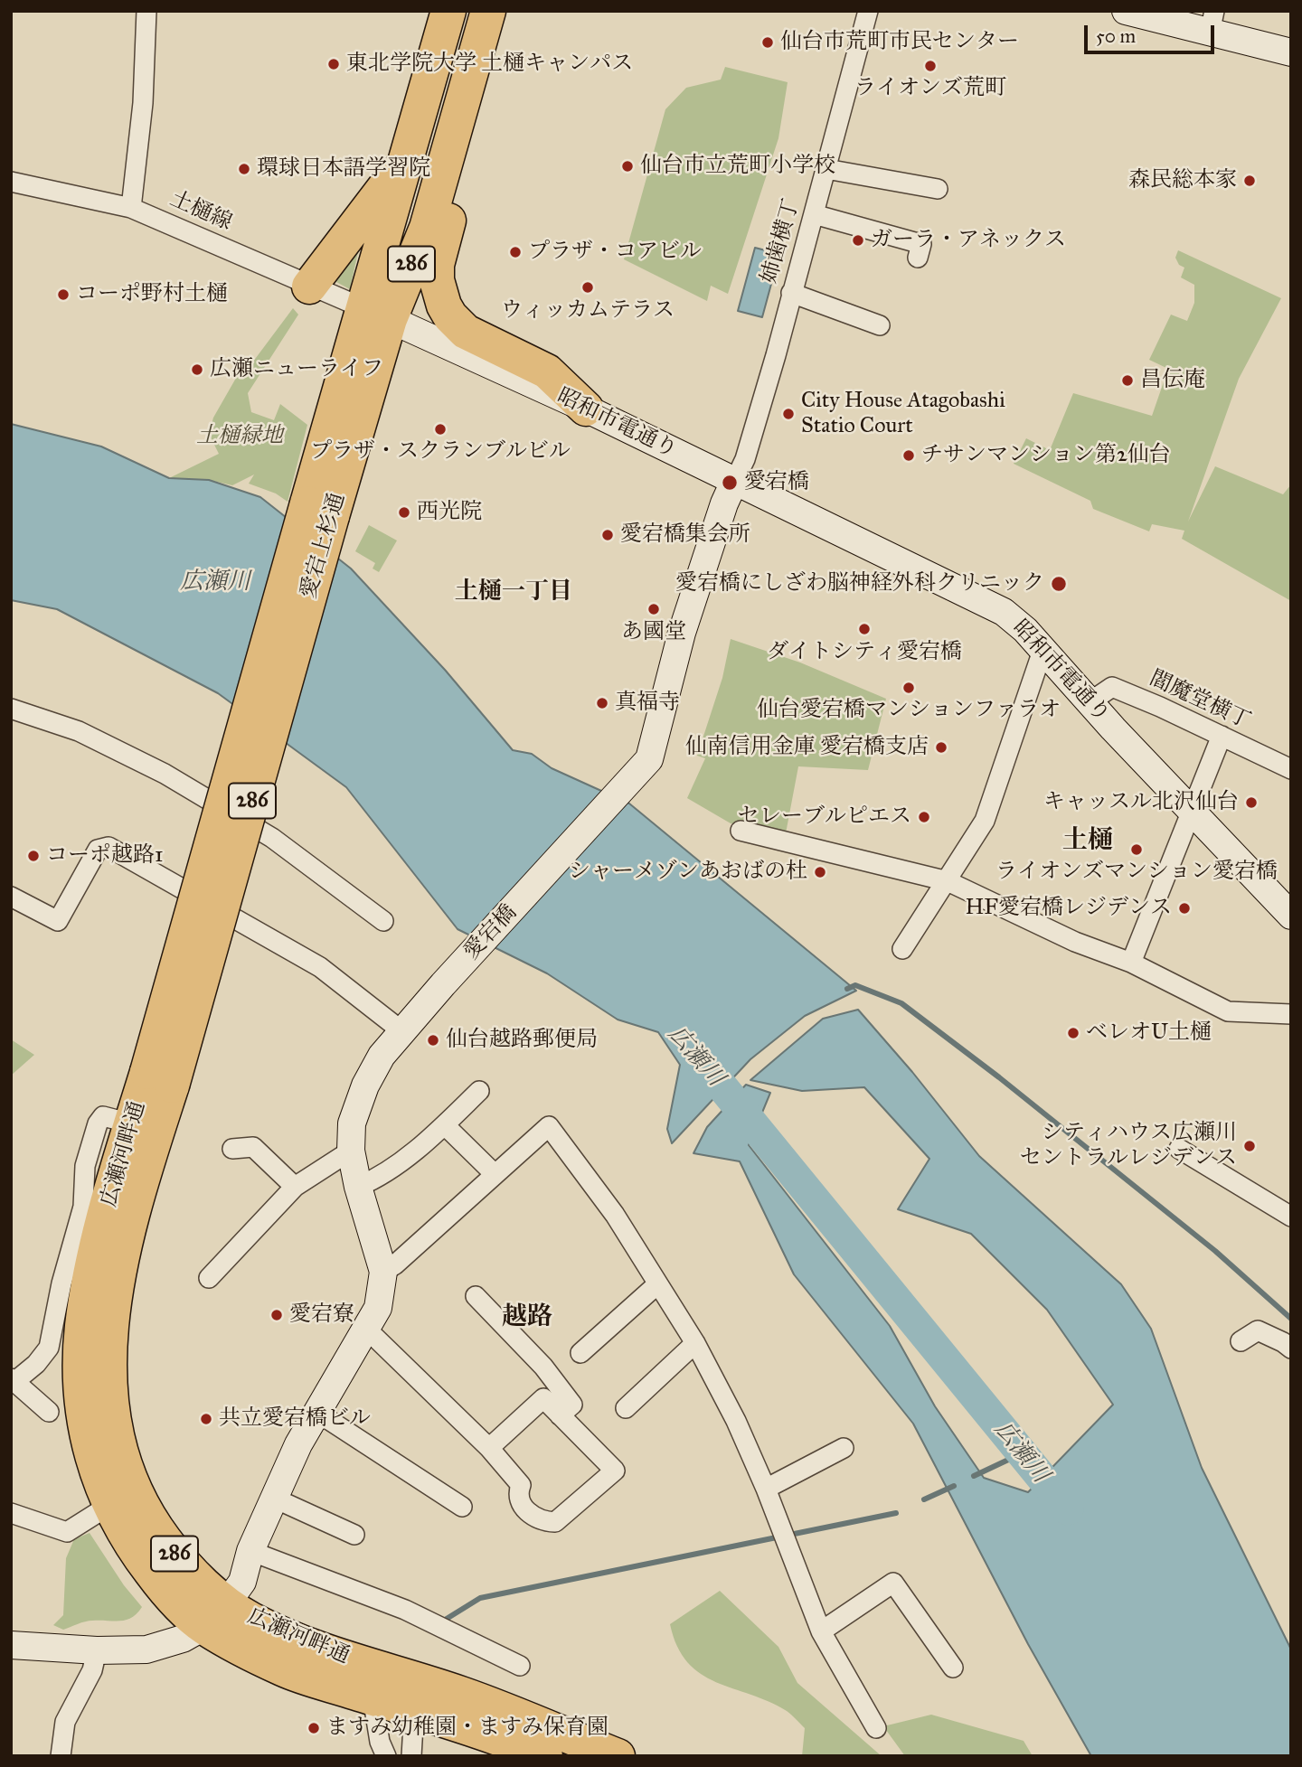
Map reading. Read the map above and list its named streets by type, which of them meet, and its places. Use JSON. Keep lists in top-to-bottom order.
{
  "streets": {
    "highway": ["286", "愛宕上杉通", "広瀬河畔通"],
    "street": [
      "土樋線",
      "姉歯横丁",
      "昭和市電通り",
      "閻魔堂横丁",
      "愛宕橋"
    ]
  },
  "crossings": [
    ["土樋線", "昭和市電通り"],
    ["土樋線", "愛宕上杉通"],
    ["姉歯横丁", "昭和市電通り"],
    ["姉歯横丁", "愛宕橋"],
    ["昭和市電通り", "愛宕上杉通"],
    ["昭和市電通り", "閻魔堂横丁"],
    ["昭和市電通り", "愛宕橋"],
    ["愛宕上杉通", "広瀬河畔通"]
  ],
  "districts": ["土樋一丁目", "土樋", "越路"],
  "water": ["広瀬川"],
  "parks": ["土樋緑地"],
  "places": [
    "仙台市荒町市民センター",
    "東北学院大学 土樋キャンパス",
    "ライオンズ荒町",
    "仙台市立荒町小学校",
    "環球日本語学習院",
    "森民総本家",
    "ガーラ・アネックス",
    "プラザ・コアビル",
    "ウィッカムテラス",
    "コーポ野村土樋",
    "広瀬ニューライフ",
    "昌伝庵",
    "City House Atagobashi Statio Court",
    "プラザ・スクランブルビル",
    "チサンマンション第2仙台",
    "愛宕橋",
    "西光院",
    "愛宕橋集会所",
    "愛宕橋にしざわ脳神経外科クリニック",
    "あ國堂",
    "ダイトシティ愛宕橋",
    "仙台愛宕橋マンションファラオ",
    "真福寺",
    "仙南信用金庫 愛宕橋支店",
    "キャッスル北沢仙台",
    "セレーブルピエス",
    "ライオンズマンション愛宕橋",
    "コーポ越路1",
    "シャーメゾンあおばの杜",
    "HF愛宕橋レジデンス",
    "ベレオU土樋",
    "仙台越路郵便局",
    "シティハウス広瀬川 セントラルレジデンス",
    "愛宕寮",
    "共立愛宕橋ビル",
    "ますみ幼稚園・ますみ保育園"
  ],
  "scale_bar": "50 m"
}
